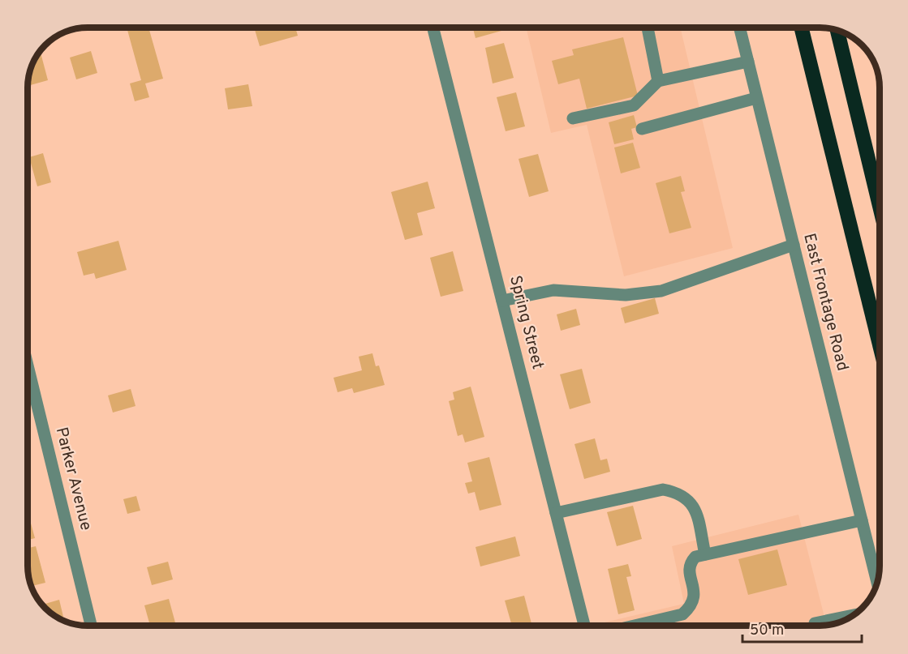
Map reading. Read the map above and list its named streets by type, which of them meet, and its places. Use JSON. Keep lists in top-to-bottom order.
{
  "streets": {
    "street": ["East Frontage Road", "Spring Street", "Parker Avenue"]
  },
  "scale_bar": "50 m"
}
